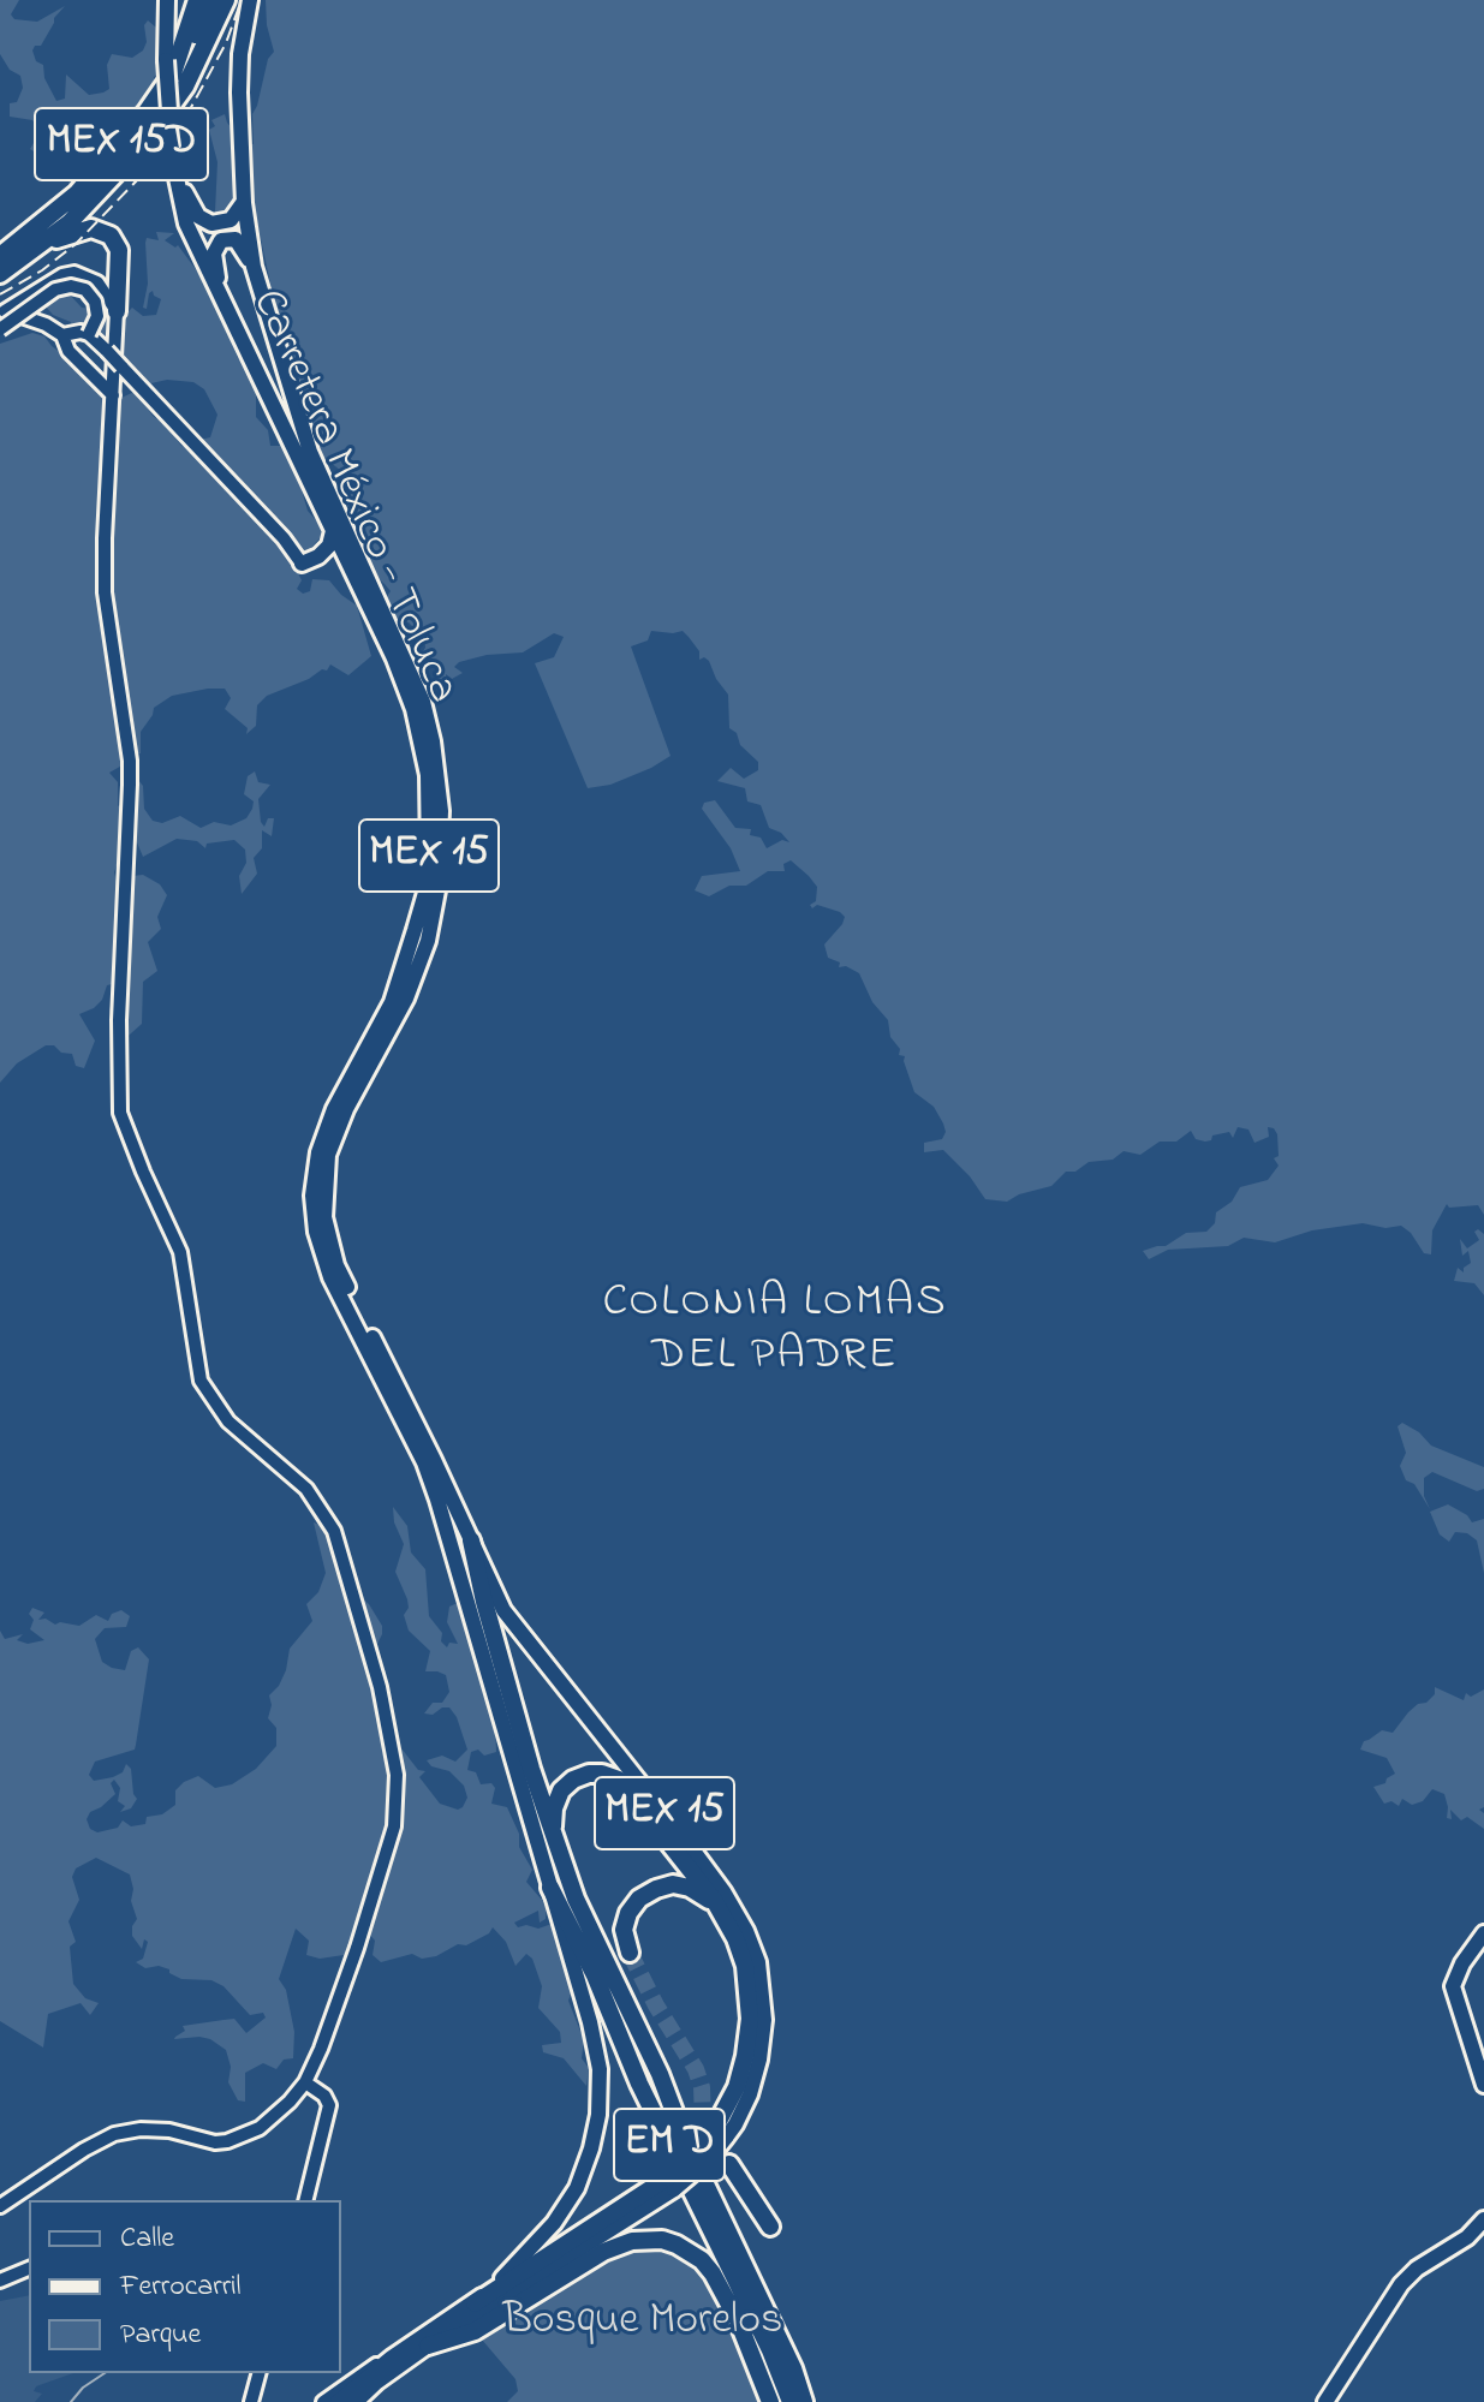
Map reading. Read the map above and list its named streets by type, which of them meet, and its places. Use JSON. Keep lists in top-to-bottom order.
{
  "streets": {
    "highway": ["MEX 15D", "EM D"],
    "main road": ["Carretera México - Toluca", "MEX 15"]
  },
  "crossings": [
    ["Carretera México - Toluca", "EM D"]
  ],
  "districts": ["COLONIA LOMAS DEL PADRE"],
  "parks": ["Bosque Morelos"],
  "legend": ["Calle", "Ferrocarril", "Parque"]
}
